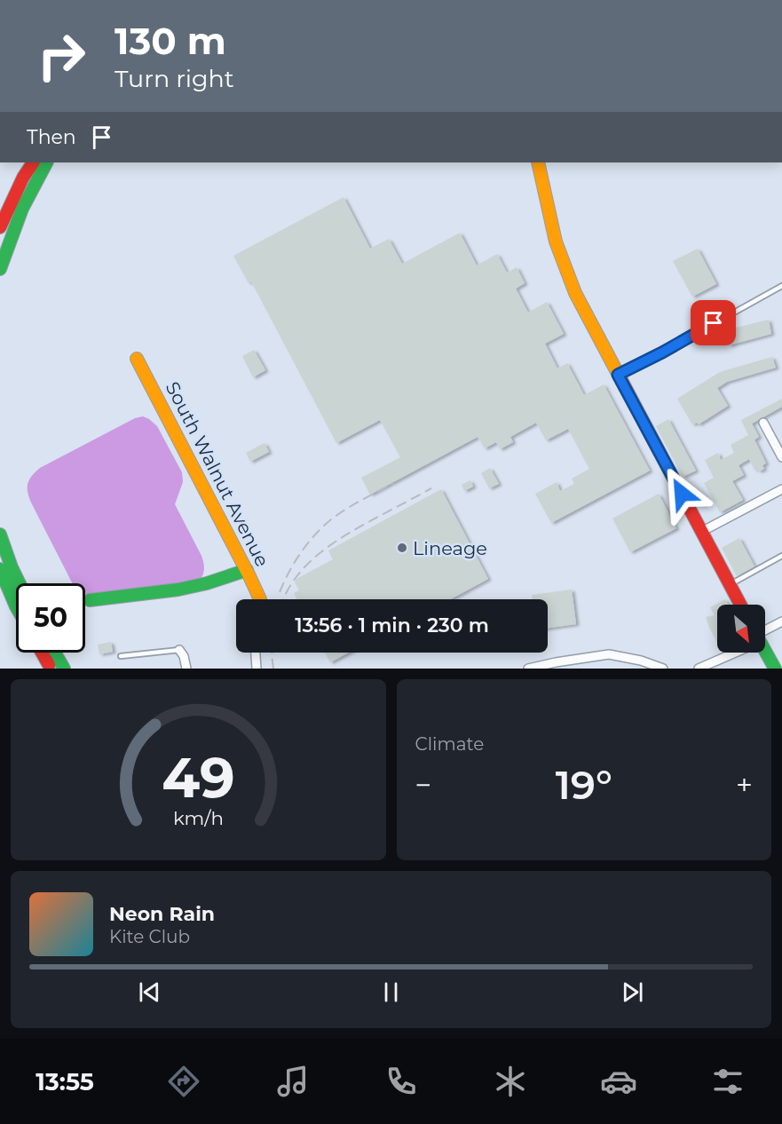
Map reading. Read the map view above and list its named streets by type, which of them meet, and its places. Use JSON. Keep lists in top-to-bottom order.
{
  "streets": {
    "main road": ["South Walnut Avenue"]
  },
  "places": ["Lineage"],
  "north": "bottom right",
  "page": {
    "turn": ["130 m", "Turn right"],
    "then": "Then",
    "limit": "50",
    "trip": "13:56 · 1 min · 230 m",
    "tile": "Climate",
    "heat": ["−", "19°", "+"],
    "song": ["Neon Rain", "Kite Club"],
    "tabs": "13:55",
    "gauge": ["49", "km/h"]
  }
}
